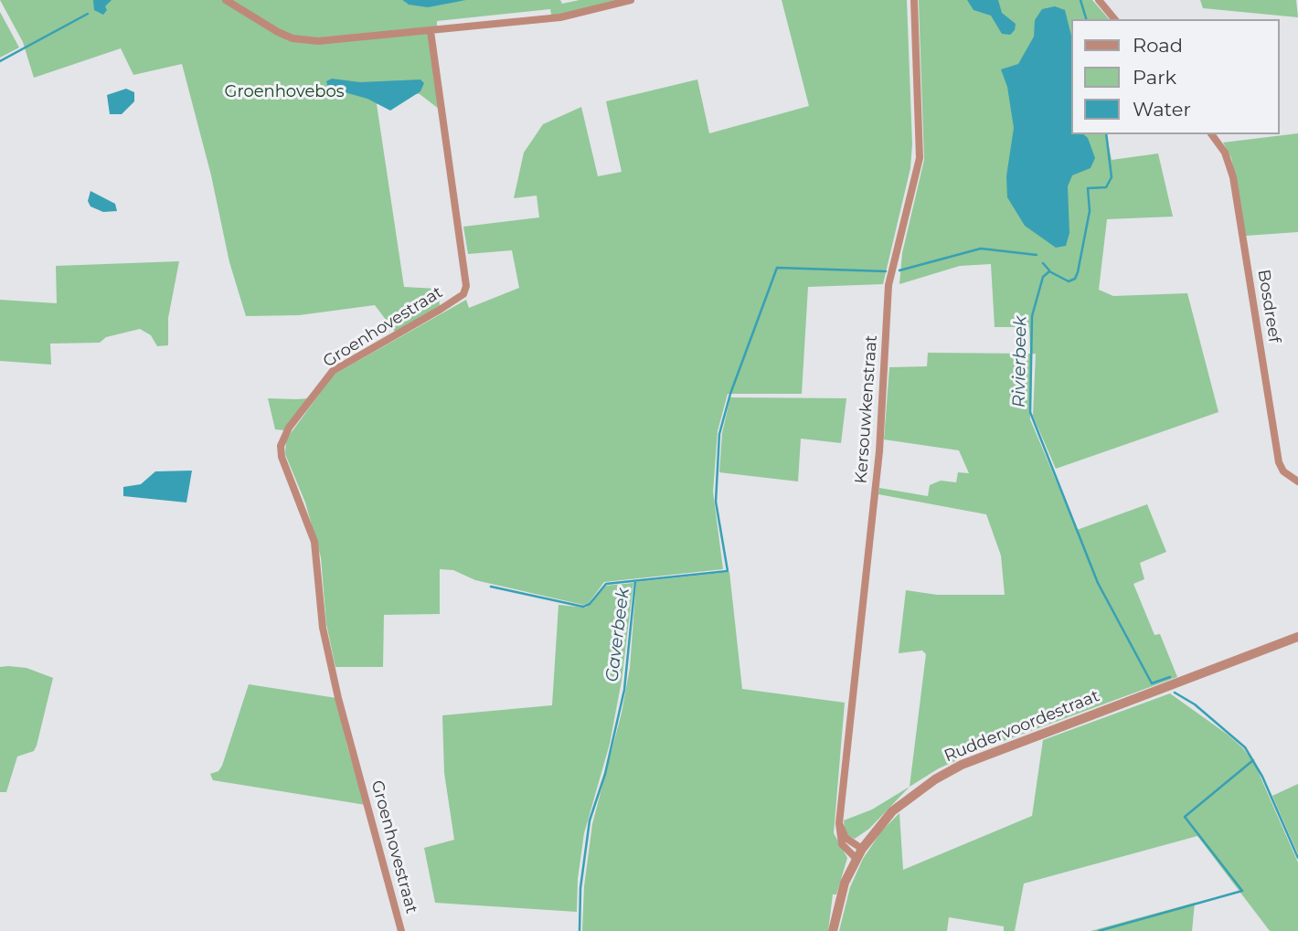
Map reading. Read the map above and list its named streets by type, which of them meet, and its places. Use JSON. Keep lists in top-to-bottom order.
{
  "streets": {
    "street": [
      "Bosdreef",
      "Groenhovestraat",
      "Kersouwkenstraat",
      "Ruddervoordestraat"
    ]
  },
  "water": ["Rivierbeek", "Gaverbeek"],
  "parks": ["Groenhovebos"],
  "legend": ["Road", "Park", "Water"]
}
